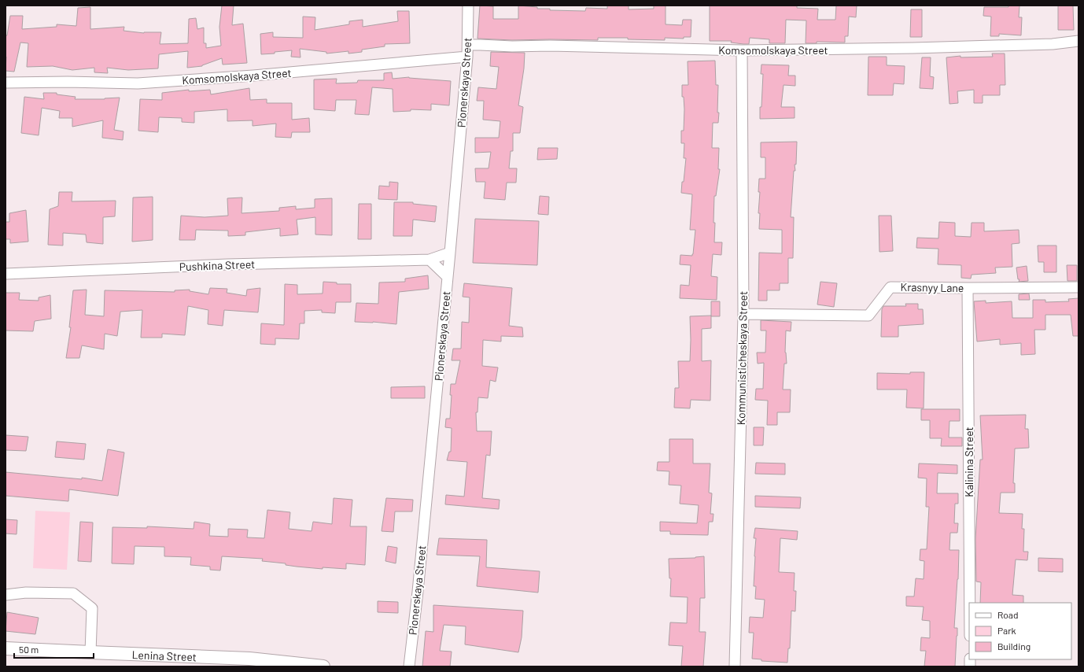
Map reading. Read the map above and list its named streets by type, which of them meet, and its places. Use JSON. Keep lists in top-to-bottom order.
{
  "streets": {
    "street": [
      "Komsomolskaya Street",
      "Pionerskaya Street",
      "Pushkina Street",
      "Krasnyy Lane",
      "Kommunisticheskaya Street",
      "Kalinina Street",
      "Lenina Street"
    ]
  },
  "crossings": [
    ["Komsomolskaya Street", "Pionerskaya Street"],
    ["Komsomolskaya Street", "Kommunisticheskaya Street"],
    ["Pionerskaya Street", "Pushkina Street"],
    ["Krasnyy Lane", "Kommunisticheskaya Street"],
    ["Krasnyy Lane", "Kalinina Street"]
  ],
  "legend": ["Road", "Park", "Building"],
  "scale_bar": "50 m"
}
